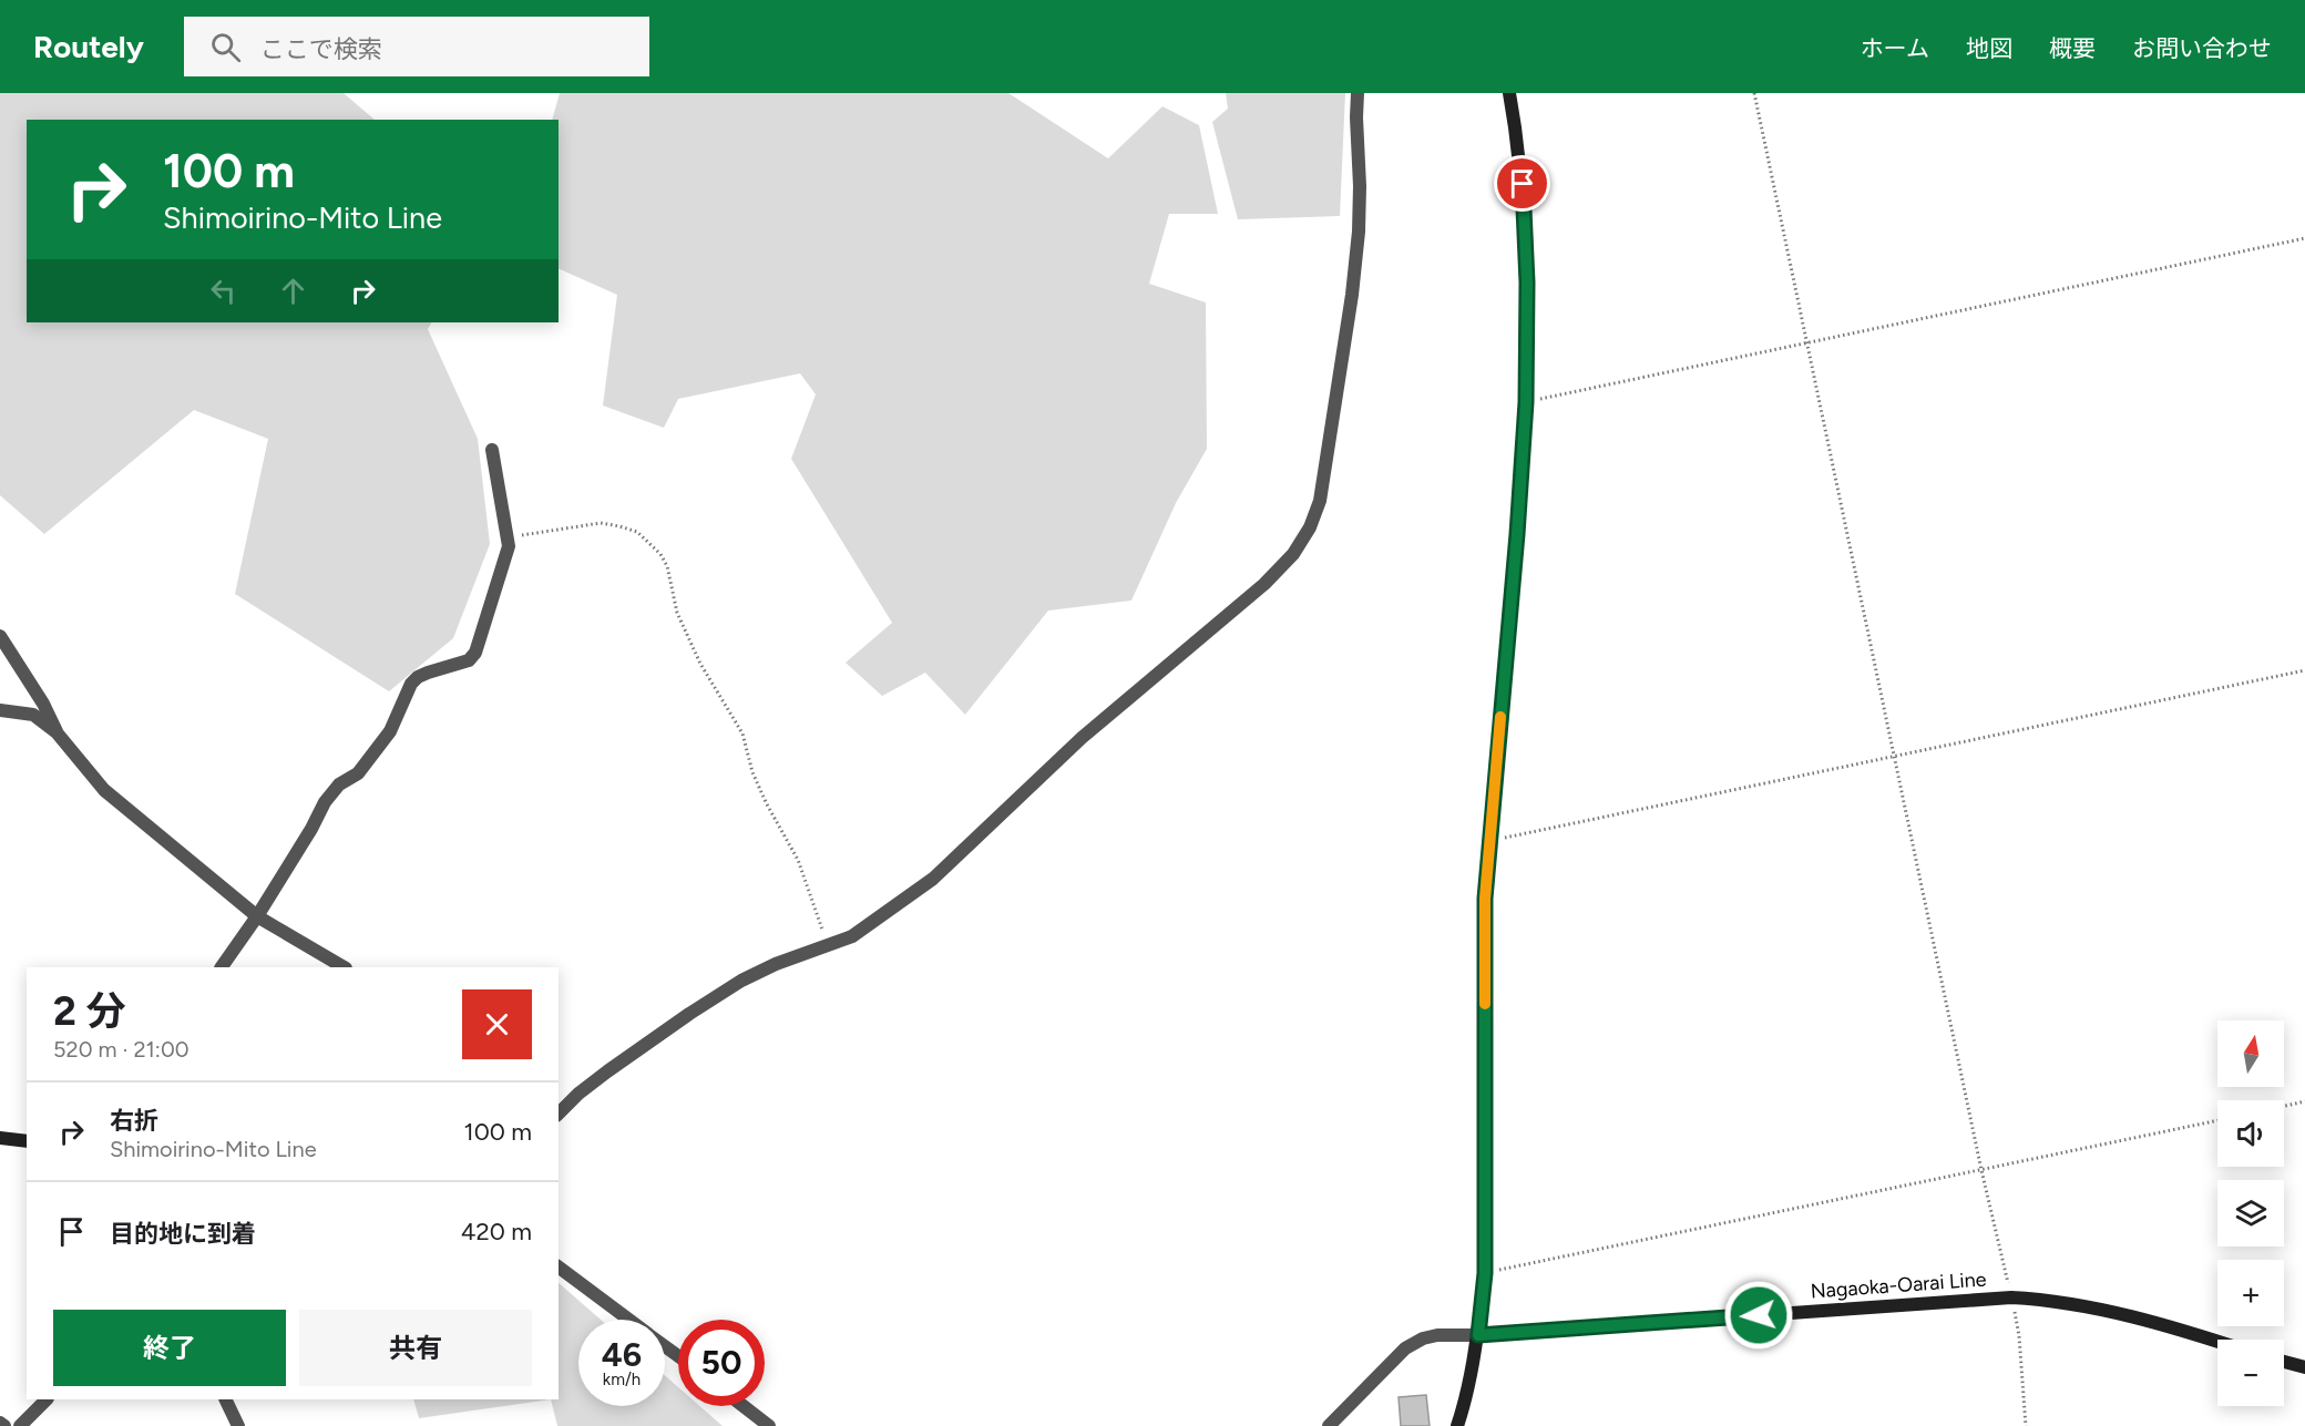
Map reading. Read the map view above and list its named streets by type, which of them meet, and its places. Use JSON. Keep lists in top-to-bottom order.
{
  "streets": {
    "main road": ["Nagaoka-Oarai Line"]
  },
  "north": "top",
  "page": {
    "header": "Routely",
    "search": "ここで検索",
    "nav": [
      "ホーム",
      "地図",
      "概要",
      "お問い合わせ"
    ],
    "turn": ["100 m", "Shimoirino-Mito Line"],
    "heading": ["2 分", "520 m · 21:00"],
    "map_buttons": ["+", "−"],
    "list": [
      {
        "name": "右折",
        "note": "Shimoirino-Mito Line",
        "value": "100 m"
      },
      {
        "name": "目的地に到着",
        "value": "420 m"
      }
    ],
    "buttons": ["終了", "共有"],
    "speed": "46 km/h",
    "limit": "50"
  }
}
